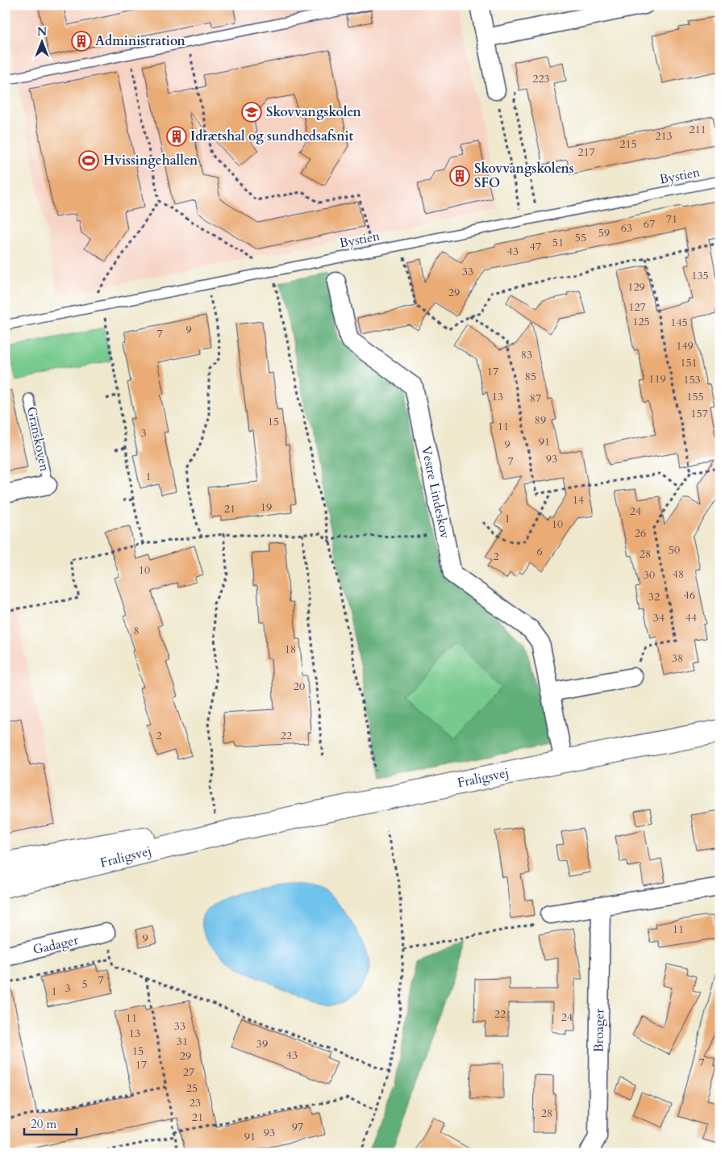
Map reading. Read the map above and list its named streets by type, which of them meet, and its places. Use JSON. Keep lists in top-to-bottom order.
{
  "streets": {
    "street": [
      "Granskoven",
      "Vestre Lindeskov",
      "Fraligsvej",
      "Gadager",
      "Broager"
    ],
    "lane": ["Bystien"]
  },
  "crossings": [
    ["Vestre Lindeskov", "Fraligsvej"]
  ],
  "places": {
    "building": ["Administration", "Idrætshal og sundhedsafsnit", "Skovvangskolens SFO"],
    "school or university": ["Skovvangskolen"],
    "sports": ["Hvissingehallen"]
  },
  "house_numbers": [
    "223",
    "211",
    "213",
    "215",
    "217",
    "71",
    "67",
    "63",
    "59",
    "55",
    "51",
    "47",
    "43",
    "33",
    "135",
    "129",
    "29",
    "127",
    "125",
    "145",
    "9",
    "7",
    "149",
    "83",
    "151",
    "17",
    "85",
    "119",
    "153",
    "13",
    "155",
    "87",
    "157",
    "89",
    "15",
    "11",
    "3",
    "91",
    "9",
    "93",
    "7",
    "1",
    "14",
    "19",
    "21",
    "24",
    "1",
    "10",
    "26",
    "50",
    "6",
    "28",
    "2",
    "10",
    "48",
    "30",
    "46",
    "32",
    "34",
    "44",
    "8",
    "18",
    "38",
    "20",
    "2",
    "22",
    "11",
    "9",
    "7",
    "5",
    "3",
    "1",
    "22",
    "24",
    "11",
    "33",
    "13",
    "31",
    "39",
    "15",
    "43",
    "29",
    "7",
    "17",
    "27",
    "25",
    "23",
    "28",
    "21",
    "97",
    "93",
    "91"
  ],
  "scale_bar": "20 m",
  "north": "top"
}
